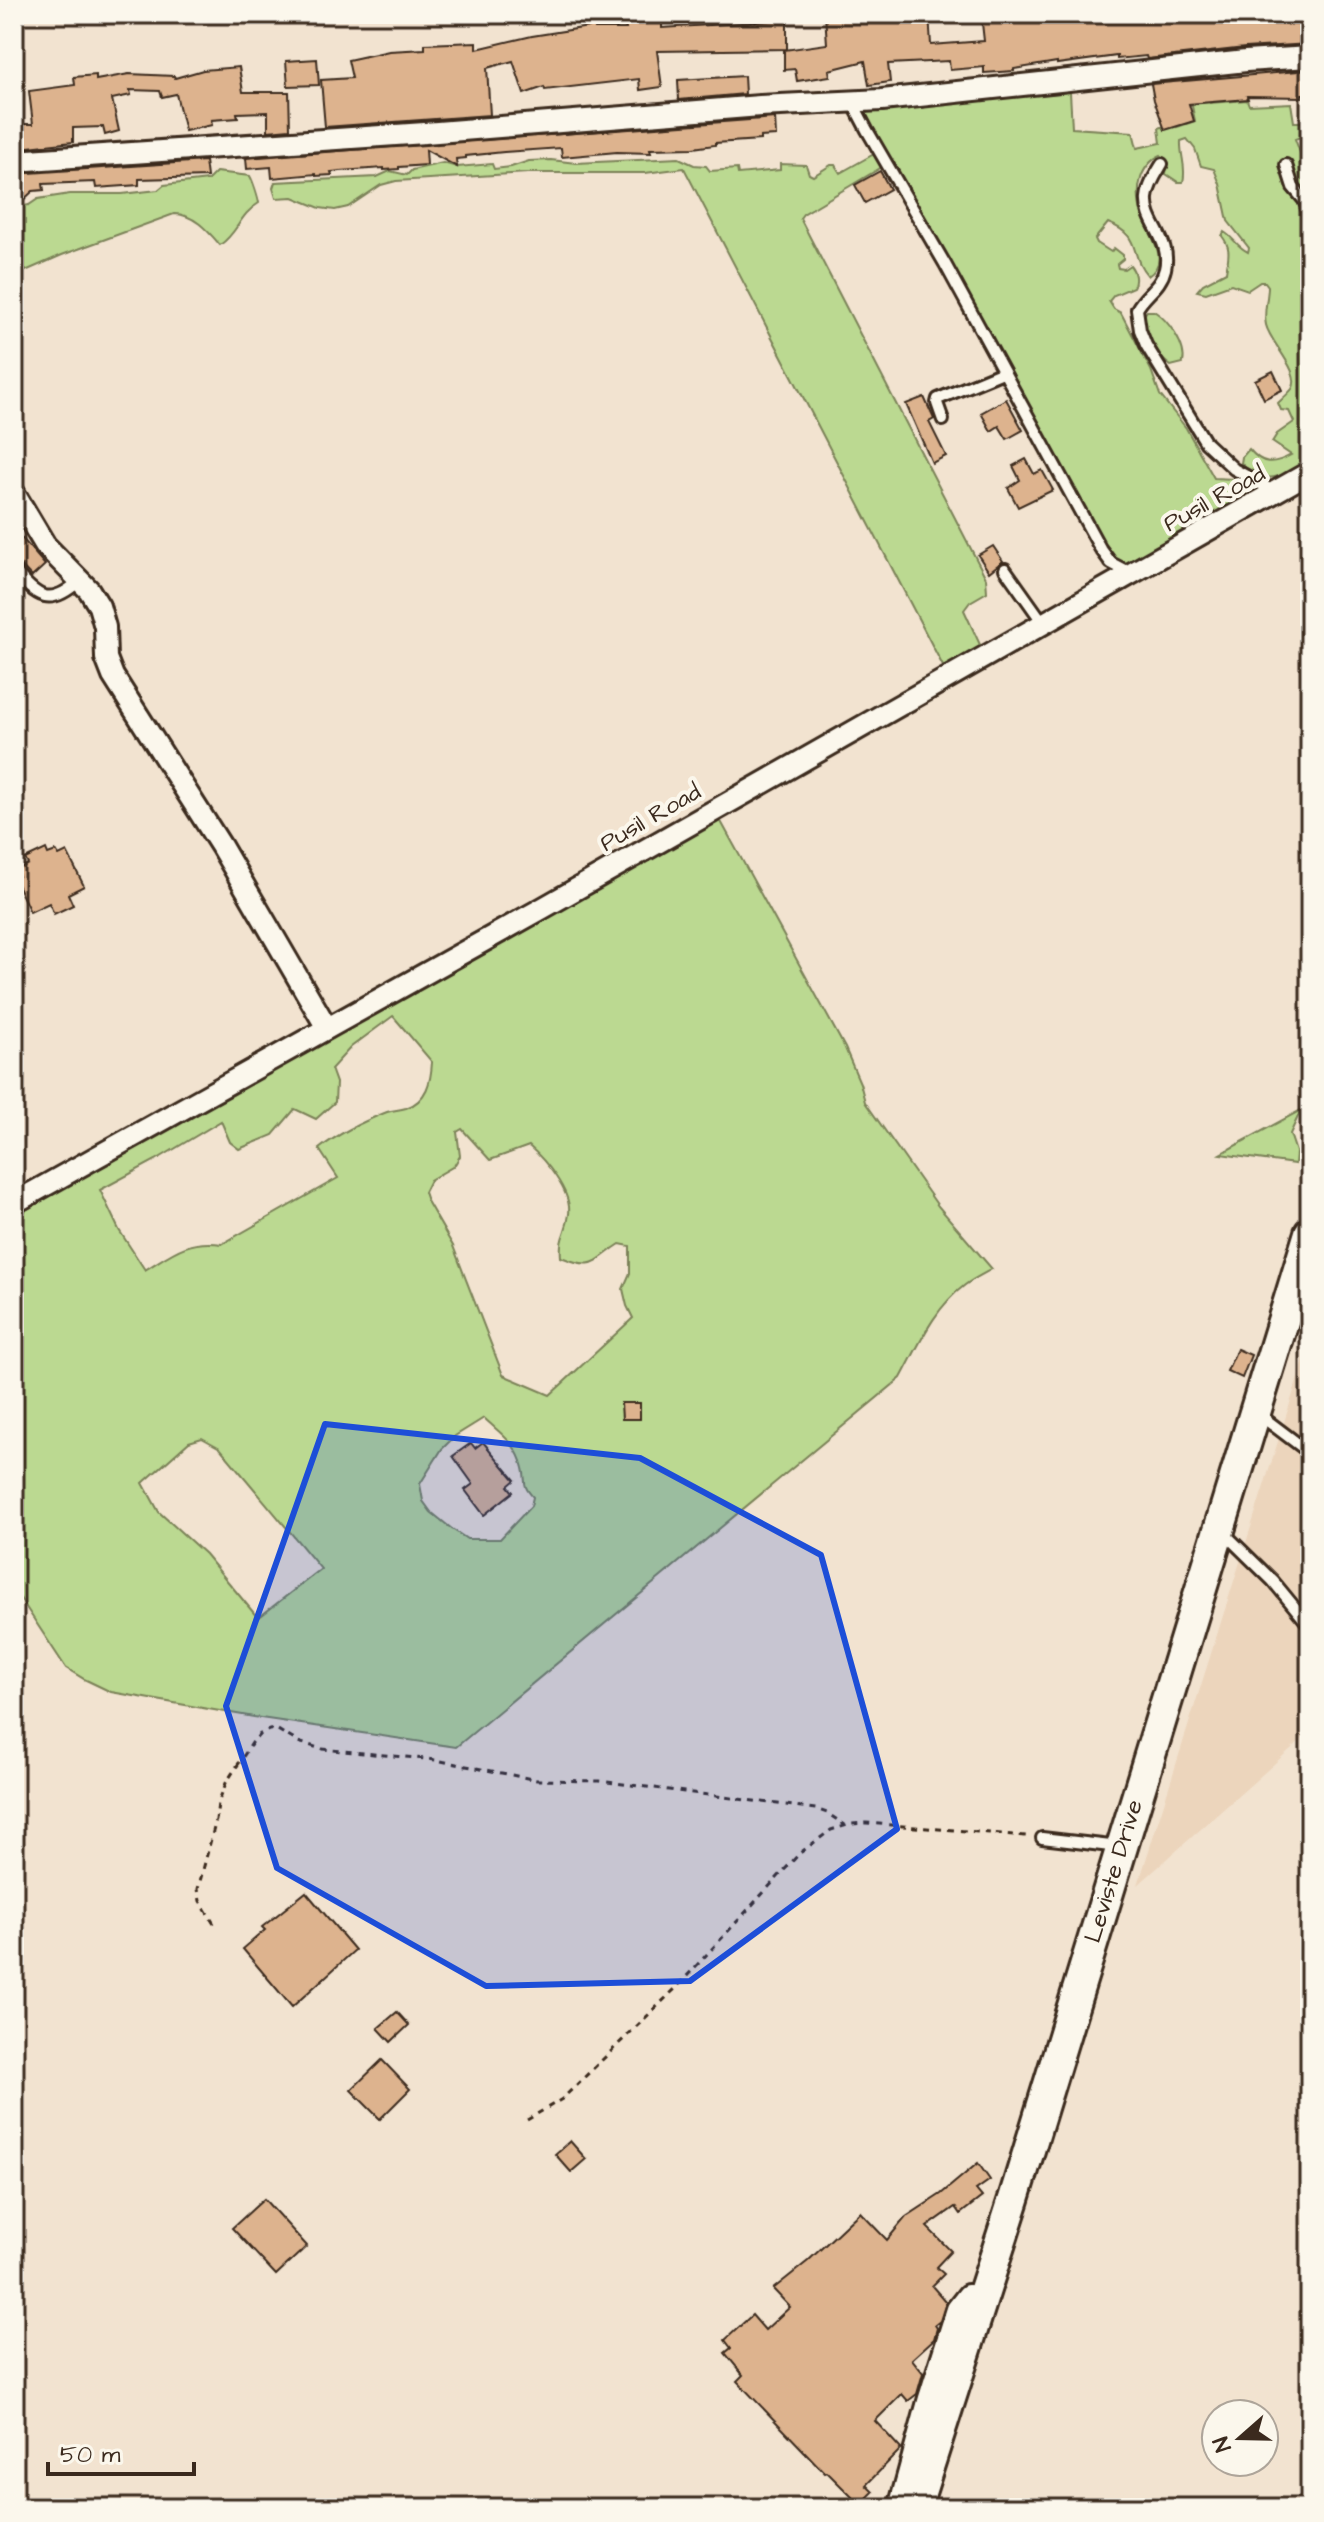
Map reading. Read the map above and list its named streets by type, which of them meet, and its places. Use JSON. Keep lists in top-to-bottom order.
{
  "streets": {
    "main road": ["Leviste Drive"],
    "street": ["Pusil Road"]
  },
  "scale_bar": "50 m",
  "north": "left"
}
